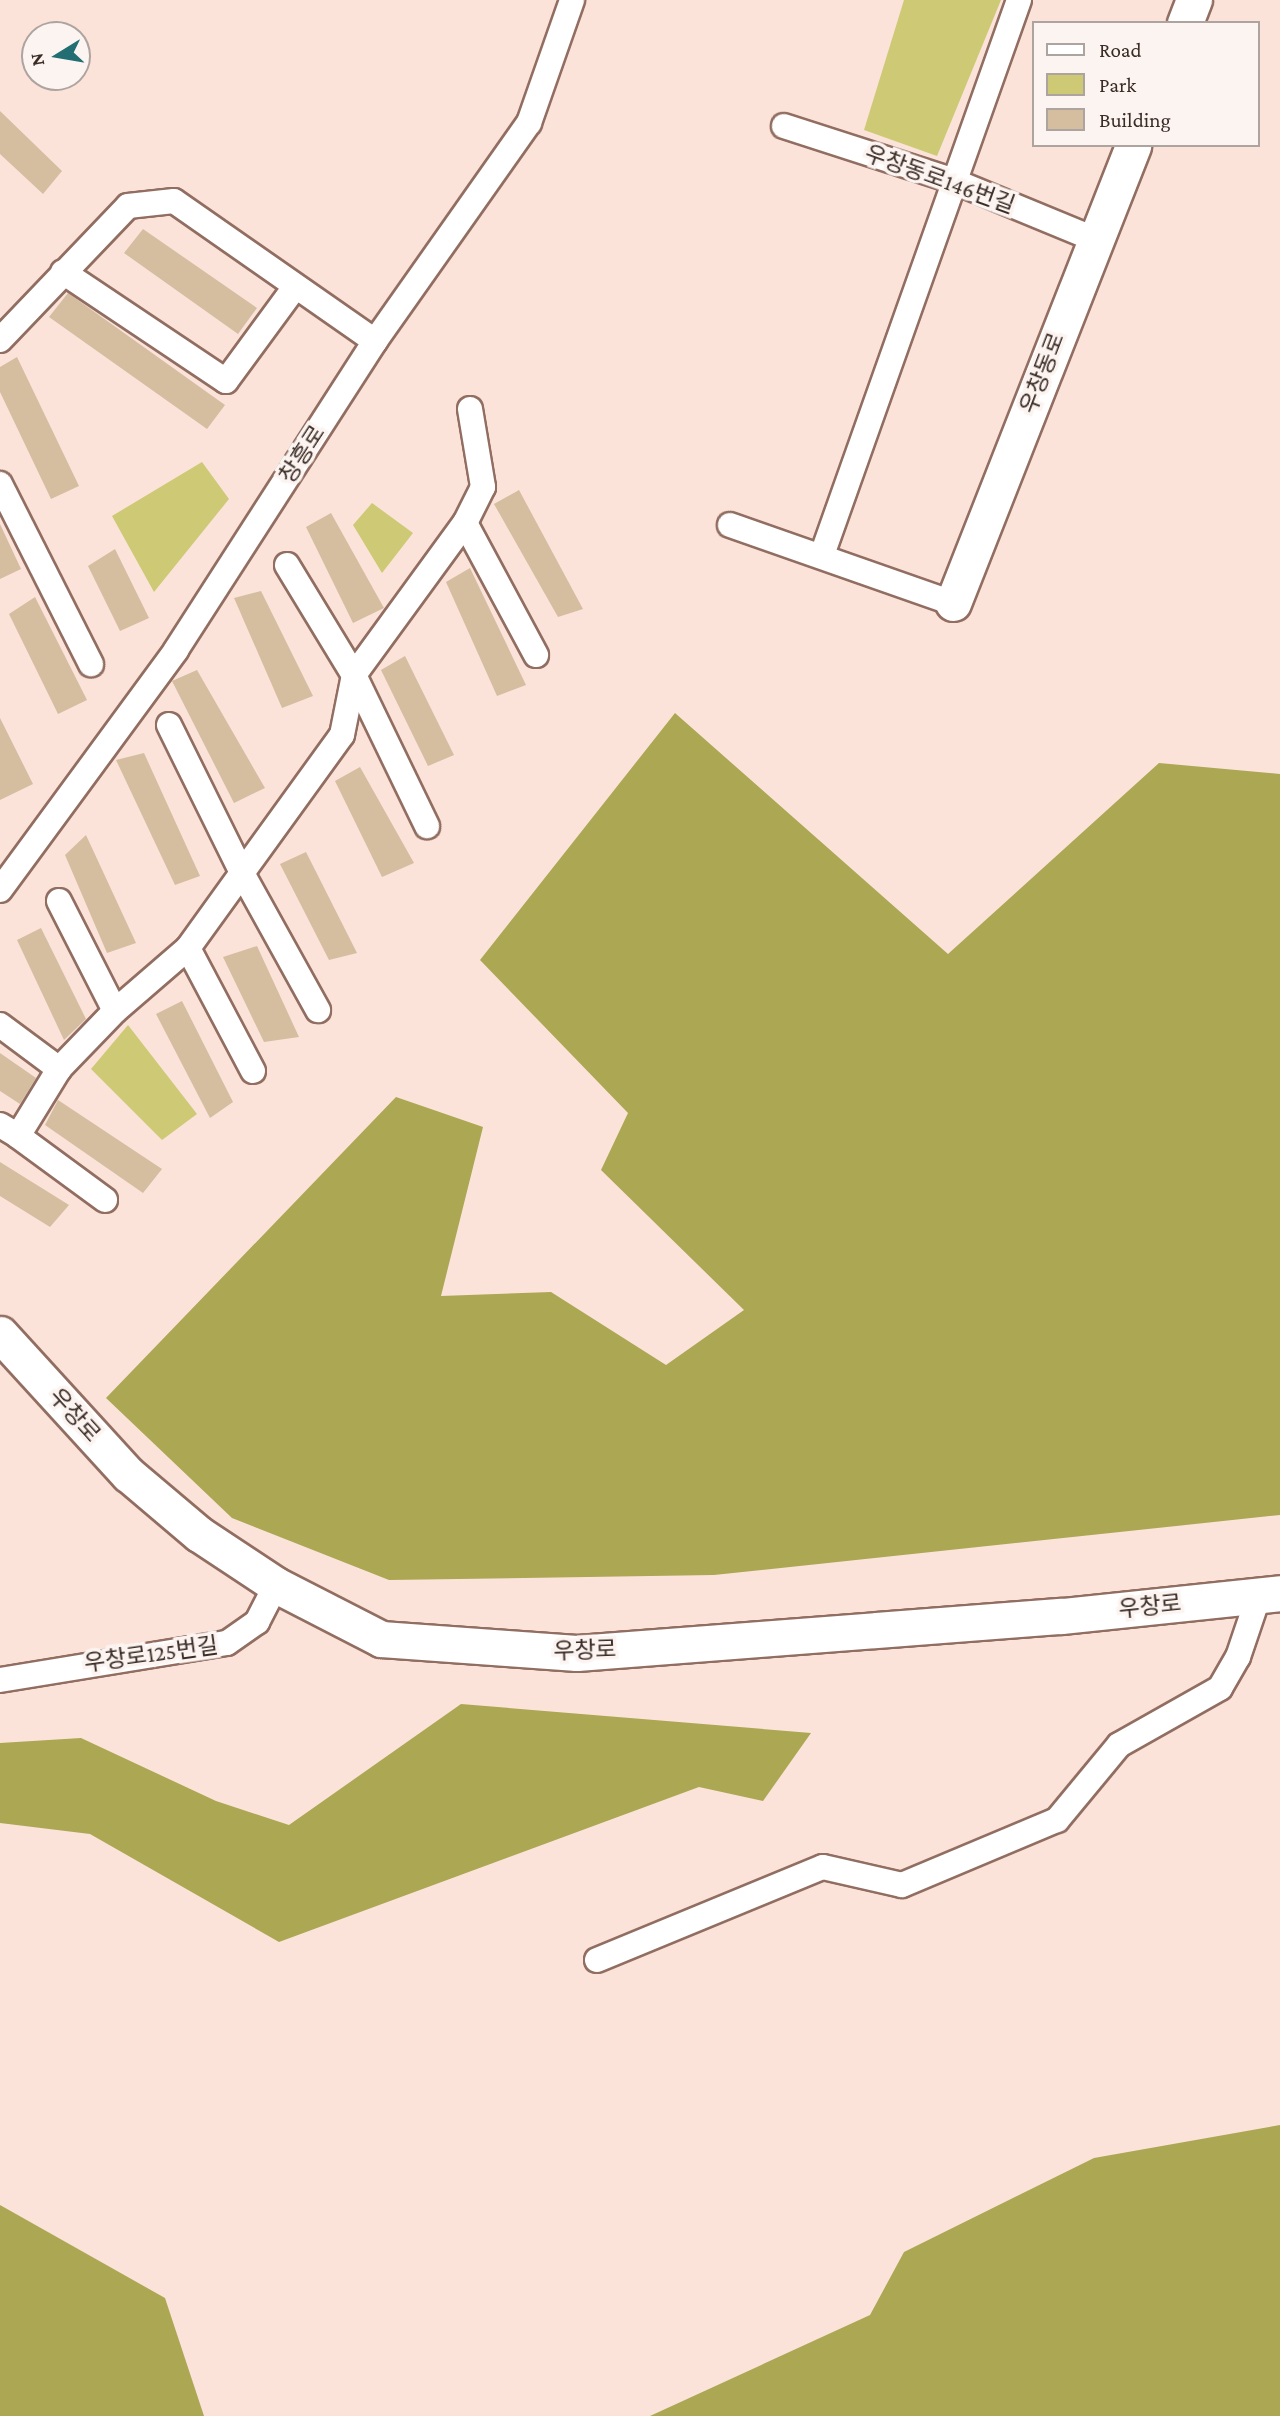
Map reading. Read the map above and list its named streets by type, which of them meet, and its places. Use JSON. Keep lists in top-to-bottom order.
{
  "streets": {
    "main road": ["우창동로", "우창로"],
    "street": ["우창동로146번길", "창흥로", "우창로125번길"]
  },
  "crossings": [
    ["우창동로146번길", "우창동로"],
    ["우창로", "우창로125번길"]
  ],
  "legend": ["Road", "Park", "Building"],
  "north": "left"
}
